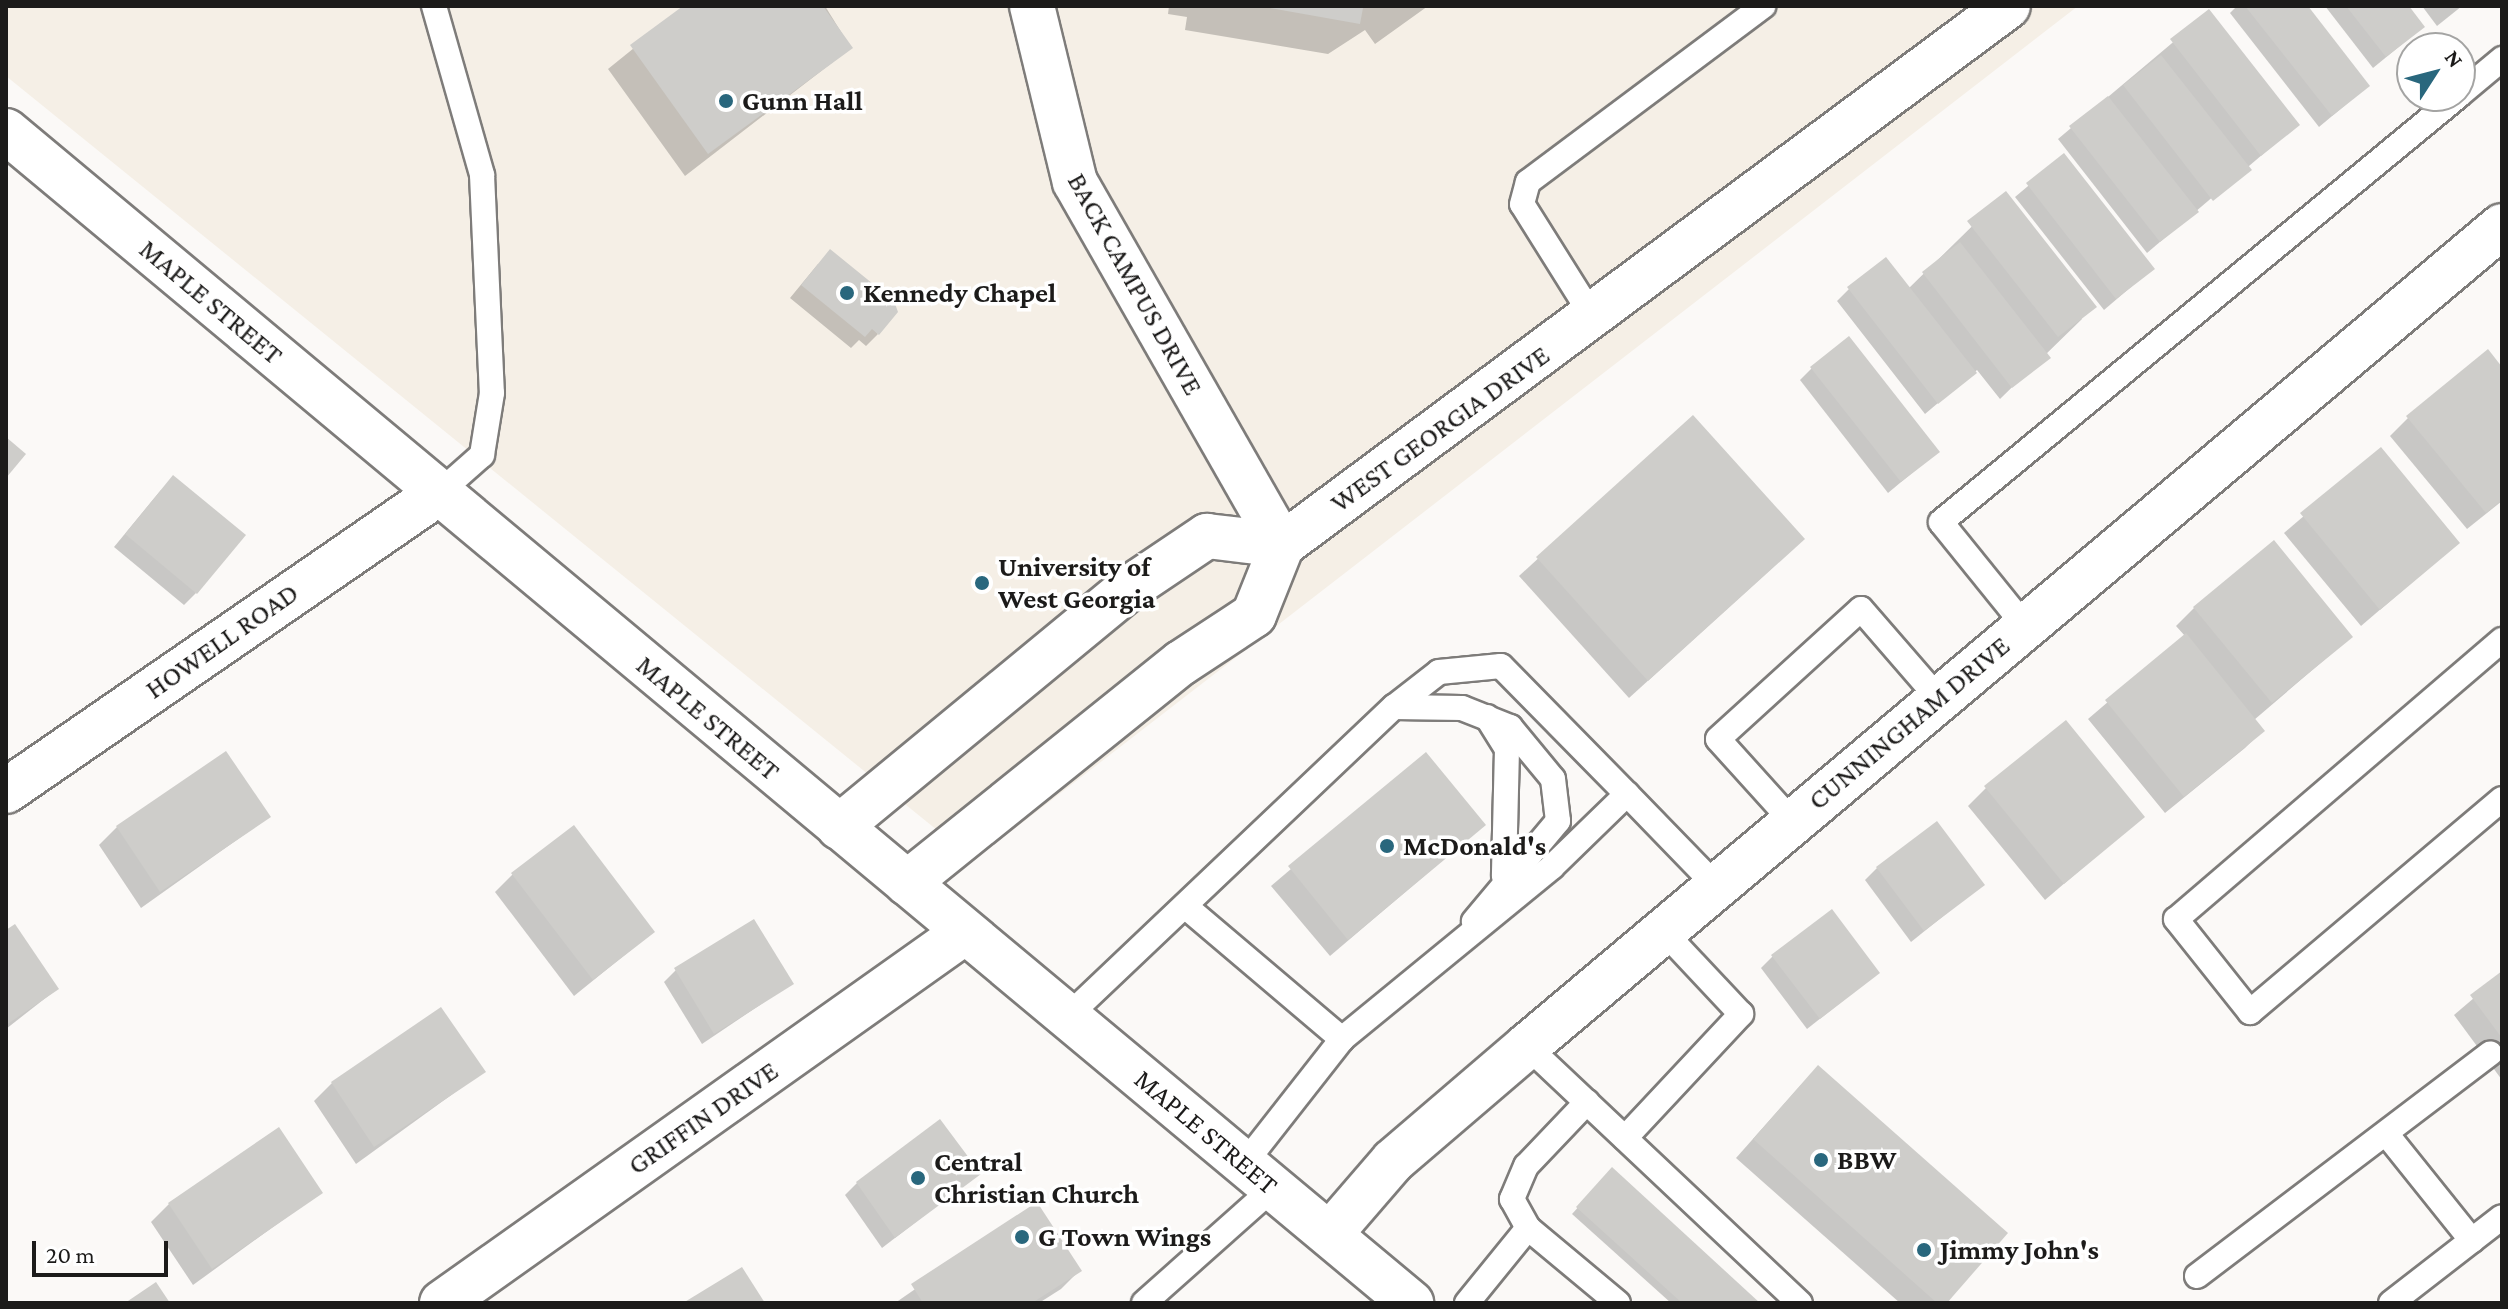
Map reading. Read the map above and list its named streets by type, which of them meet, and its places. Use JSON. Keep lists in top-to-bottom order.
{
  "streets": {
    "street": [
      "BACK CAMPUS DRIVE",
      "MAPLE STREET",
      "WEST GEORGIA DRIVE",
      "HOWELL ROAD",
      "CUNNINGHAM DRIVE",
      "GRIFFIN DRIVE"
    ]
  },
  "crossings": [
    ["BACK CAMPUS DRIVE", "WEST GEORGIA DRIVE"],
    ["MAPLE STREET", "HOWELL ROAD"],
    ["MAPLE STREET", "CUNNINGHAM DRIVE"],
    ["MAPLE STREET", "GRIFFIN DRIVE"]
  ],
  "places": [
    "Gunn Hall",
    "Kennedy Chapel",
    "University of West Georgia",
    "McDonald's",
    "BBW",
    "Central Christian Church",
    "G Town Wings",
    "Jimmy John's"
  ],
  "scale_bar": "20 m",
  "north": "top right"
}
